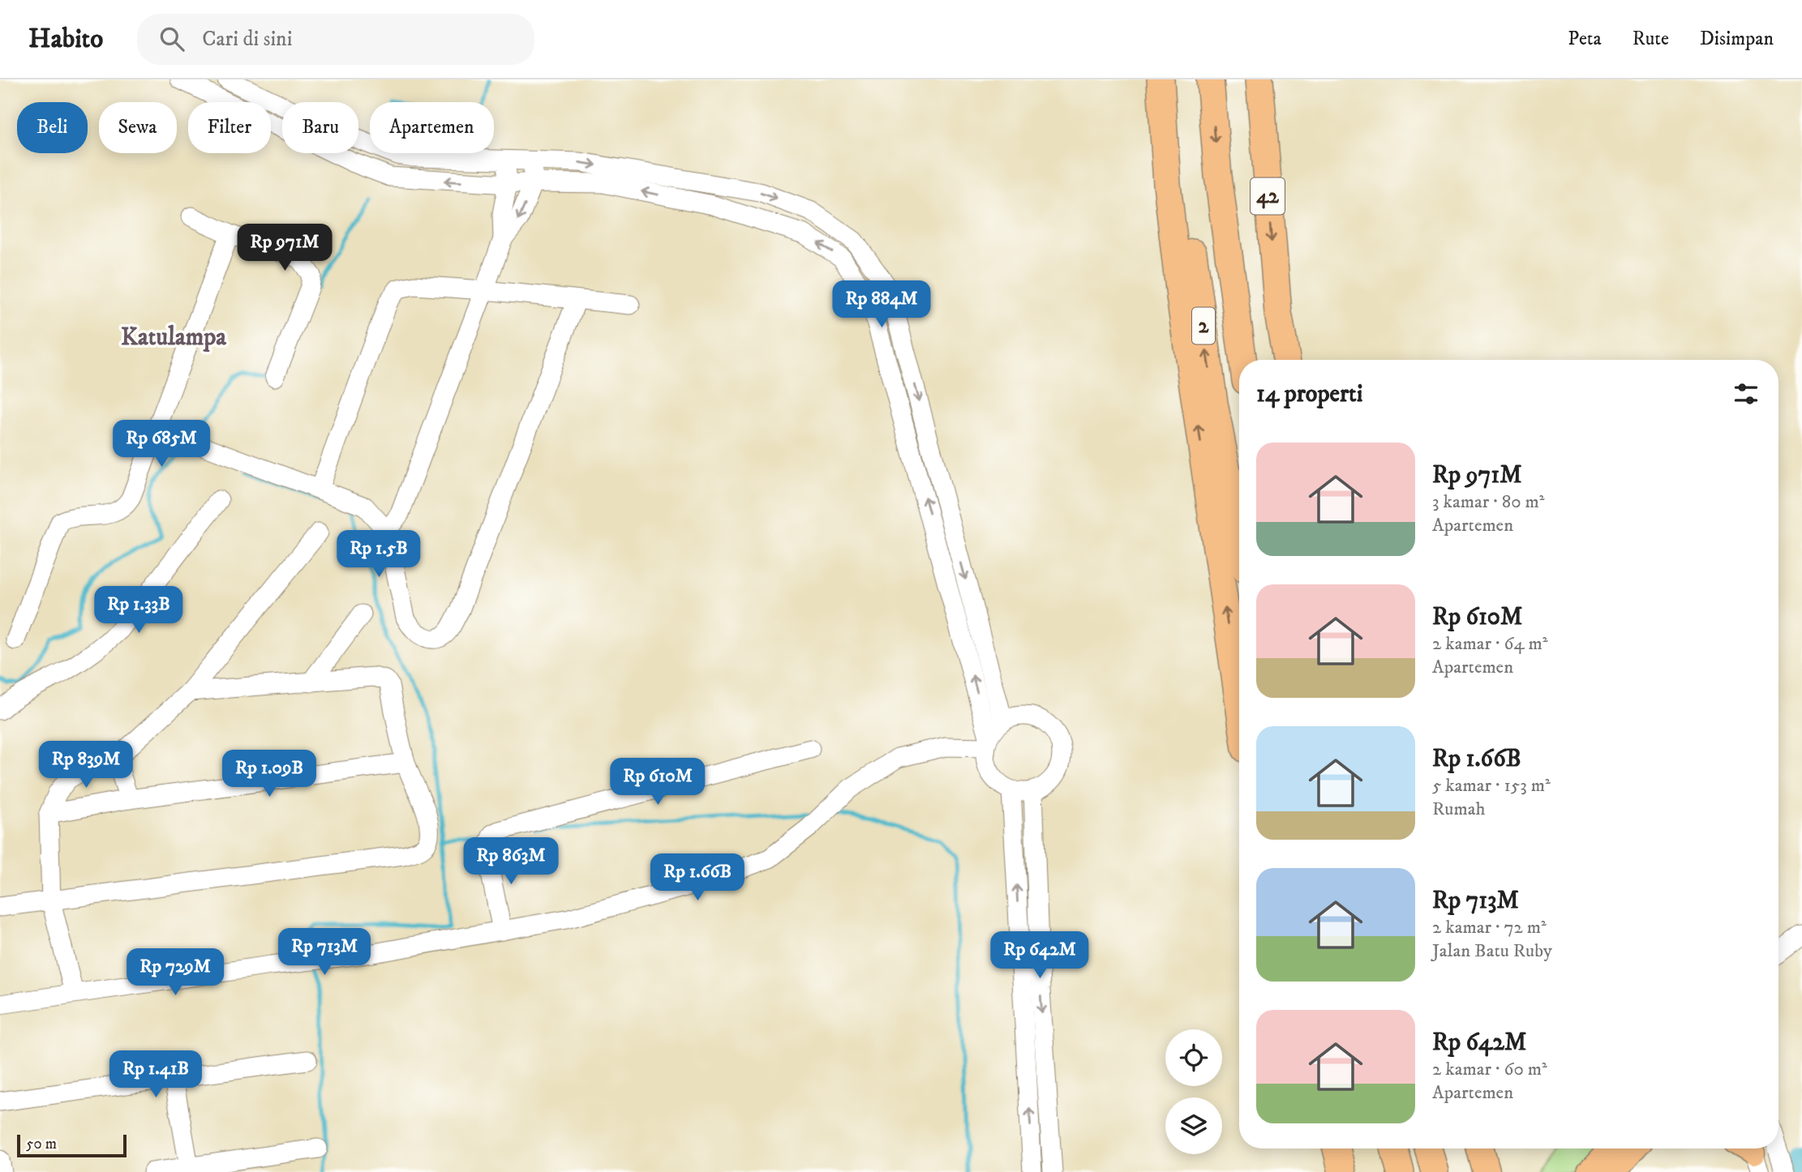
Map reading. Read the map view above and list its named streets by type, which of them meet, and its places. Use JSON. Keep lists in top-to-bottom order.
{
  "streets": {
    "highway": ["42", "2"]
  },
  "districts": ["Katulampa"],
  "scale_bar": "50 m",
  "page": {
    "header": "Habito",
    "search": "Cari di sini",
    "nav": ["Peta", "Rute", "Disimpan"],
    "chip": [
      "Beli",
      "Sewa",
      "Filter",
      "Baru",
      "Apartemen"
    ],
    "price": [
      "Rp 971M",
      "Rp 884M",
      "Rp 685M",
      "Rp 1.5B",
      "Rp 1.33B",
      "Rp 839M",
      "Rp 1.09B",
      "Rp 610M",
      "Rp 863M",
      "Rp 1.66B",
      "Rp 713M",
      "Rp 642M",
      "Rp 729M",
      "Rp 1.41B"
    ],
    "heading": "14 properti",
    "list": [
      {
        "name": "Rp 971M",
        "note": "3 kamar · 80 m² · Apartemen"
      },
      {
        "name": "Rp 610M",
        "note": "2 kamar · 64 m² · Apartemen"
      },
      {
        "name": "Rp 1.66B",
        "note": "5 kamar · 153 m² · Rumah"
      },
      {
        "name": "Rp 713M",
        "note": "2 kamar · 72 m² · Jalan Batu Ruby"
      },
      {
        "name": "Rp 642M",
        "note": "2 kamar · 60 m² · Apartemen"
      }
    ],
    "scale": "50 m"
  }
}
